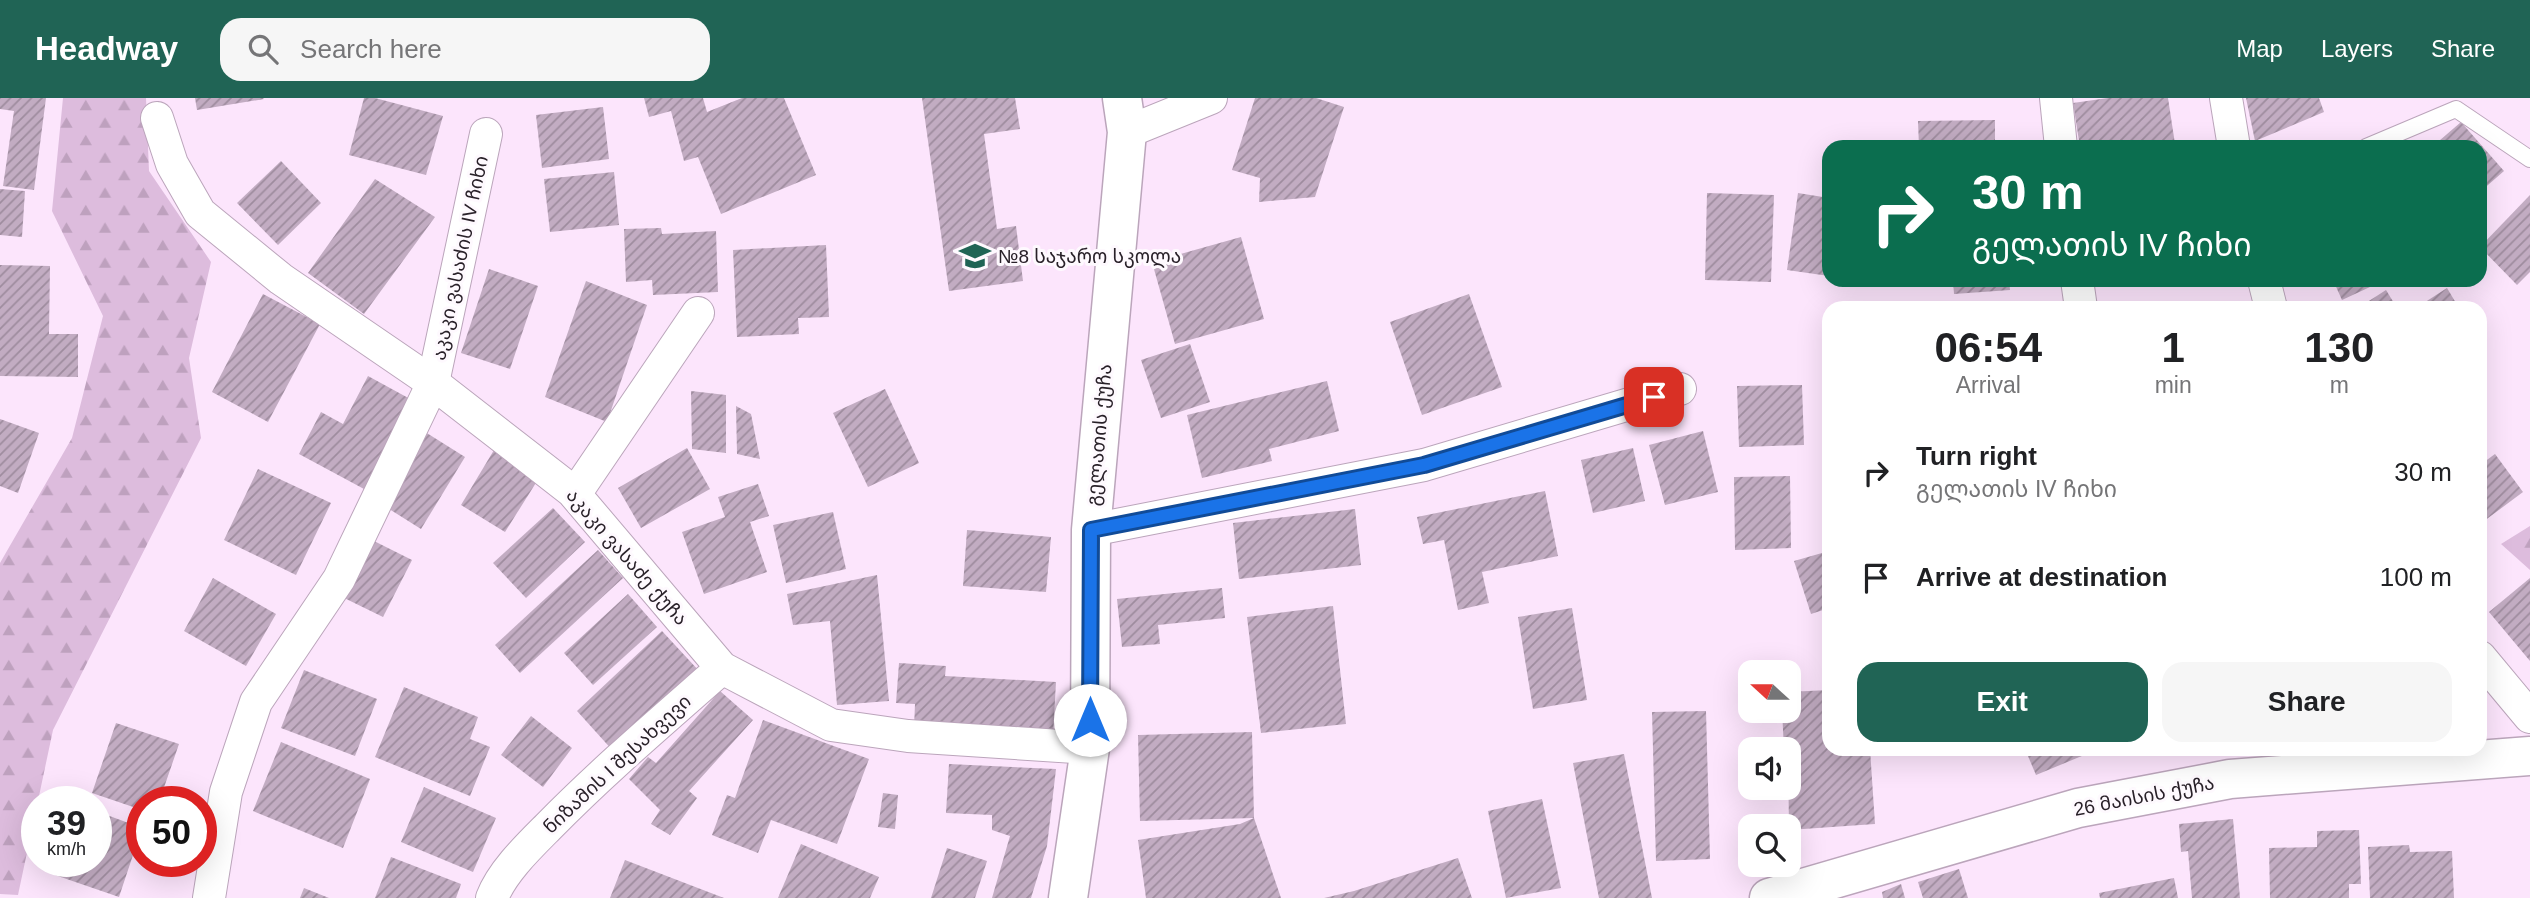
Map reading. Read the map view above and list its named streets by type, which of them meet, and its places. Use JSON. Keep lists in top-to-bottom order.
{
  "streets": {
    "main road": ["გელათის ქუჩა", "26 მაისის ქუჩა"],
    "street": ["აკაკი ვასაძის IV ჩიხი", "აკაკი ვასაძე ქუჩა", "ნიზამის I შესახვევი"]
  },
  "crossings": [
    ["აკაკი ვასაძის IV ჩიხი", "აკაკი ვასაძე ქუჩა"],
    ["გელათის ქუჩა", "აკაკი ვასაძე ქუჩა"],
    ["აკაკი ვასაძე ქუჩა", "ნიზამის I შესახვევი"]
  ],
  "places": {
    "school or university": ["№8 საჯარო სკოლა"]
  },
  "north": "left",
  "page": {
    "header": "Headway",
    "search": "Search here",
    "nav": ["Map", "Layers", "Share"],
    "turn": ["30 m", "გელათის IV ჩიხი"],
    "eta": [
      "06:54",
      "Arrival",
      "1",
      "min",
      "130",
      "m"
    ],
    "list": [
      {
        "name": "Turn right",
        "note": "გელათის IV ჩიხი",
        "value": "30 m"
      },
      {
        "name": "Arrive at destination",
        "value": "100 m"
      }
    ],
    "buttons": ["Exit", "Share"],
    "speed": "39 km/h",
    "limit": "50"
  }
}
